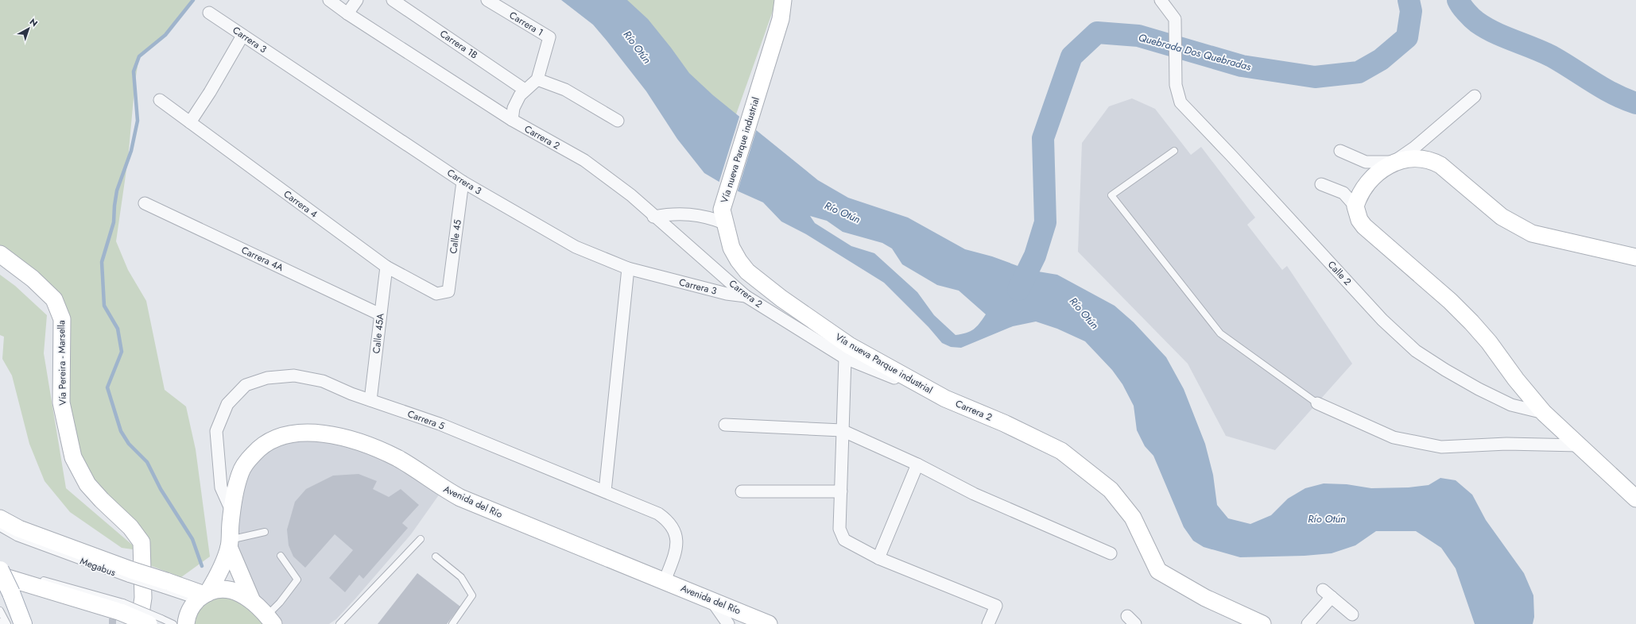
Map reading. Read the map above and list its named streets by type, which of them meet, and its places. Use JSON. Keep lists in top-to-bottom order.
{
  "streets": {
    "main road": [
      "Carrera 2",
      "Vía nueva Parque industrial",
      "Vía Pereira - Marsella",
      "Avenida del Río"
    ],
    "street": [
      "Carrera 1",
      "Carrera 3",
      "Carrera 1B",
      "Carrera 4",
      "Calle 45",
      "Carrera 4A",
      "Calle 2",
      "Calle 45A",
      "Carrera 5"
    ],
    "lane": ["Megabus"]
  },
  "crossings": [
    ["Carrera 3", "Carrera 2"],
    ["Carrera 3", "Calle 45"],
    ["Carrera 2", "Vía nueva Parque industrial"],
    ["Carrera 4", "Calle 45"],
    ["Carrera 4", "Calle 45A"],
    ["Carrera 4A", "Calle 45A"],
    ["Calle 45A", "Carrera 5"],
    ["Carrera 5", "Avenida del Río"]
  ],
  "water": ["Río Otún", "Quebrada Dos Quebradas"],
  "north": "top right"
}
